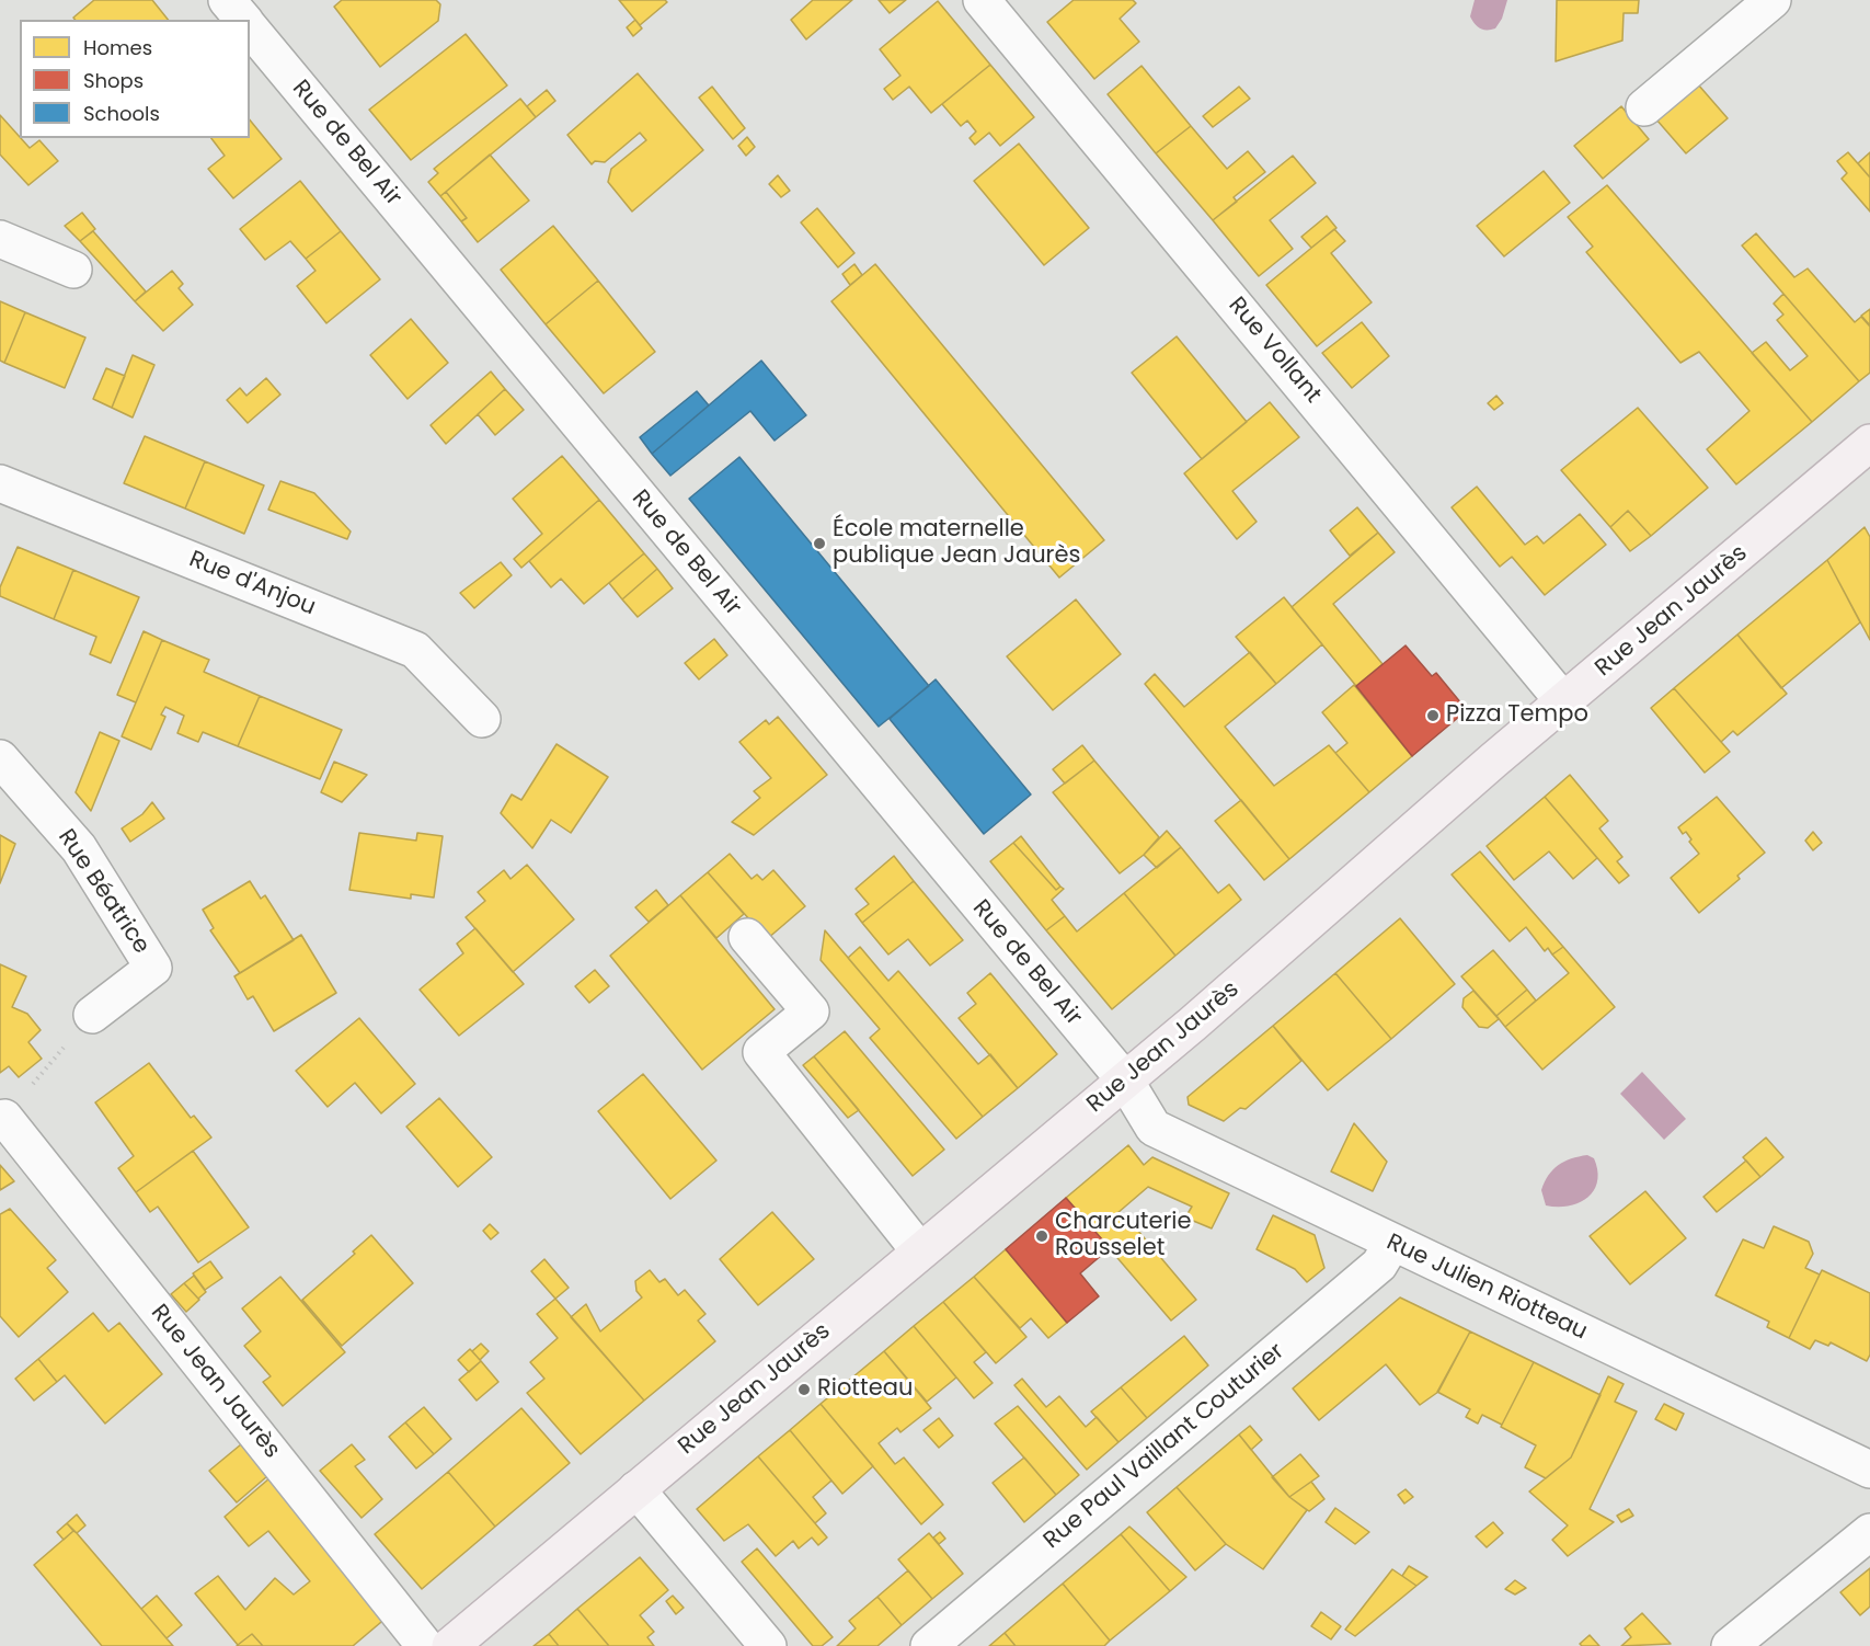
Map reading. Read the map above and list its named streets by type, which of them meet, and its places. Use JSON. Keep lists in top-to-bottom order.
{
  "streets": {
    "main road": ["Rue Jean Jaurès"],
    "street": [
      "Rue de Bel Air",
      "Rue Vollant",
      "Rue d'Anjou",
      "Rue Béatrice",
      "Rue Julien Riotteau",
      "Rue Paul Vaillant Couturier"
    ]
  },
  "crossings": [
    ["Rue de Bel Air", "Rue Jean Jaurès"],
    ["Rue de Bel Air", "Rue Julien Riotteau"],
    ["Rue Vollant", "Rue Jean Jaurès"],
    ["Rue Jean Jaurès", "Rue Julien Riotteau"],
    ["Rue Julien Riotteau", "Rue Paul Vaillant Couturier"]
  ],
  "places": [
    "École maternelle publique Jean Jaurès",
    "Pizza Tempo",
    "Charcuterie Rousselet",
    "Riotteau"
  ],
  "legend": ["Homes", "Shops", "Schools"]
}
